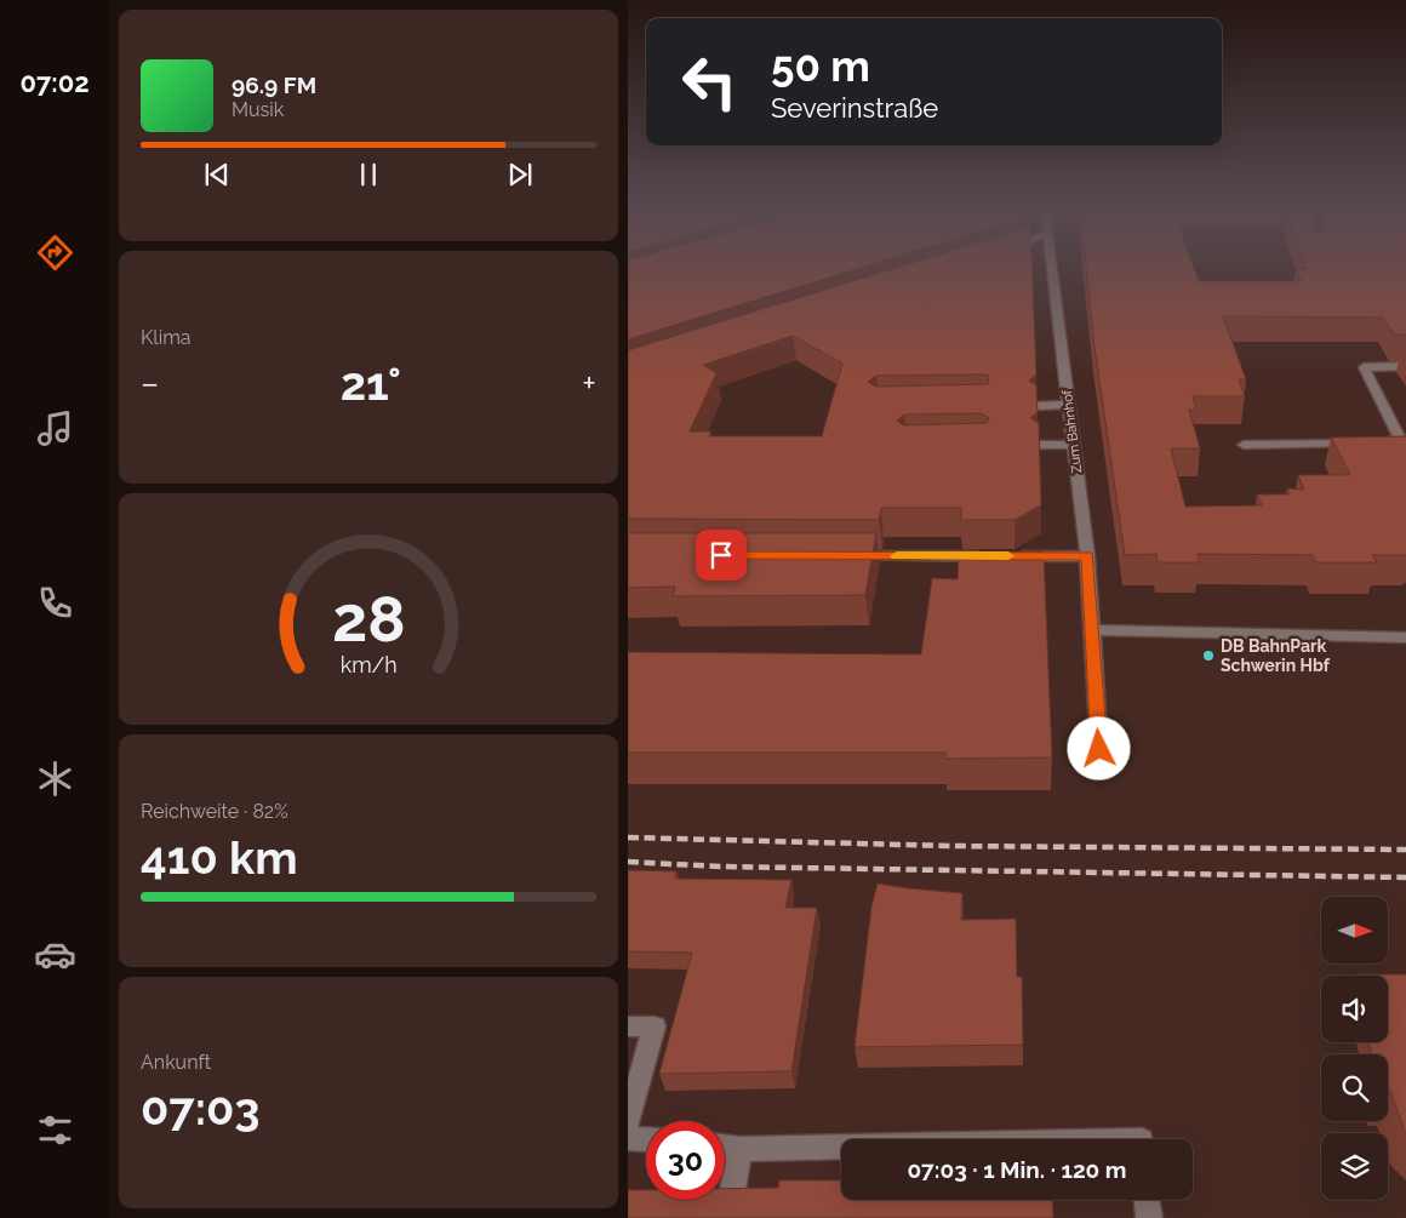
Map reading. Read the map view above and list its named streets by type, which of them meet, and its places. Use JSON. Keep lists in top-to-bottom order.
{
  "streets": {
    "street": ["Zum Bahnhof"]
  },
  "places": ["DB BahnPark Schwerin Hbf"],
  "north": "right",
  "page": {
    "tabs": "07:02",
    "turn": ["50 m", "Severinstraße"],
    "song": ["96.9 FM", "Musik"],
    "tile": [
      "Klima",
      ["Reichweite · 82%", "410 km"],
      ["Ankunft", "07:03"]
    ],
    "heat": ["−", "21°", "+"],
    "limit": "30",
    "trip": "07:03 · 1 Min. · 120 m",
    "gauge": ["28", "km/h"]
  }
}
